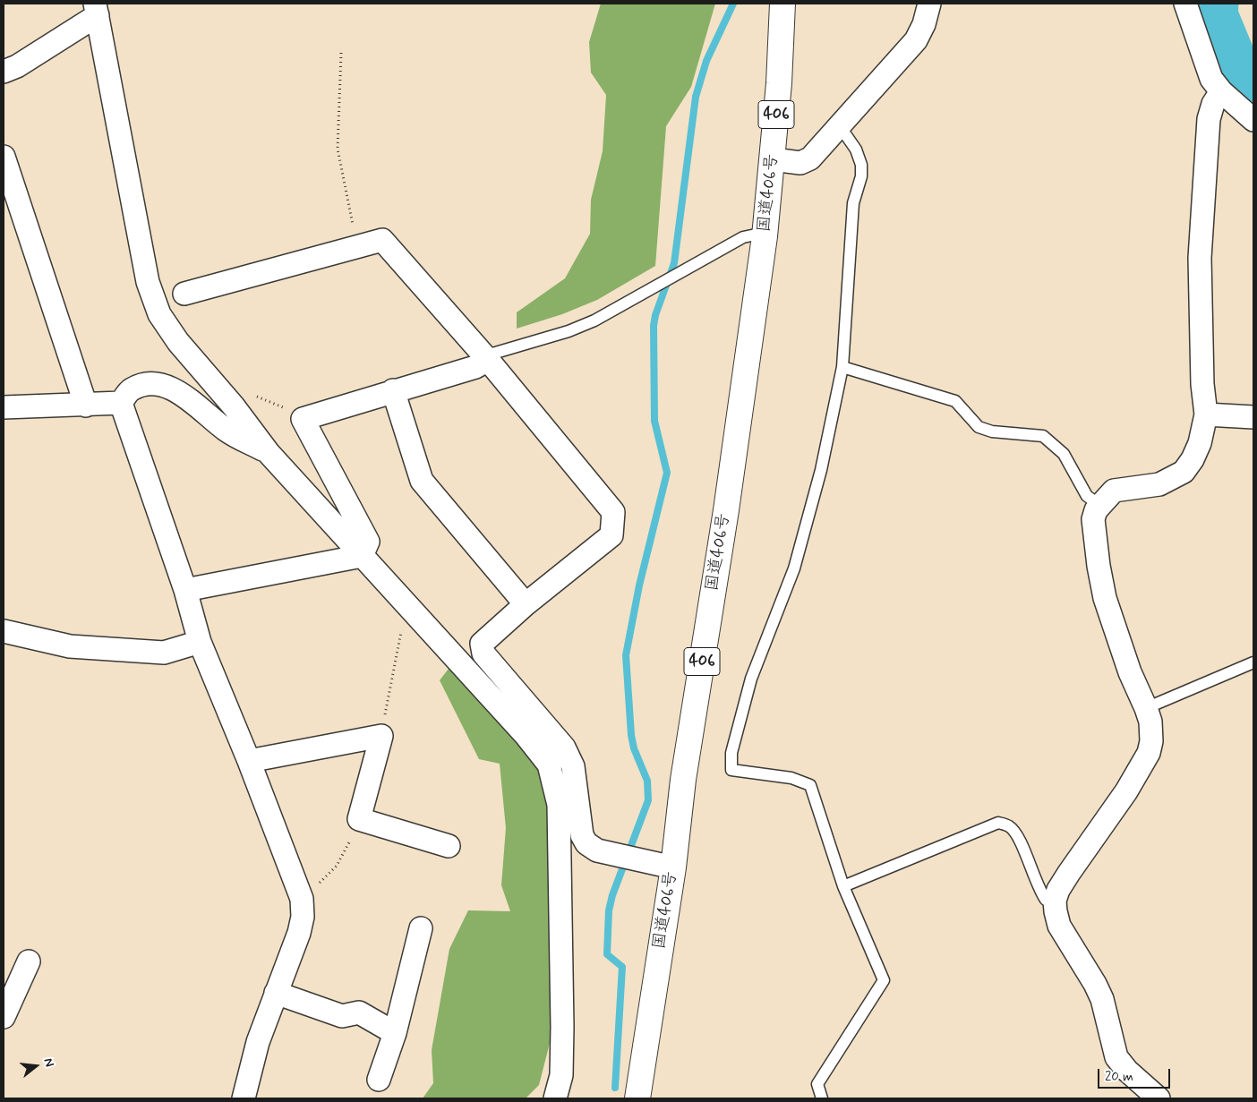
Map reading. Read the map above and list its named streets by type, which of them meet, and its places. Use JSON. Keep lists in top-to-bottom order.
{
  "streets": {
    "highway": ["406", "国道406号"]
  },
  "scale_bar": "20 m",
  "north": "right"
}
